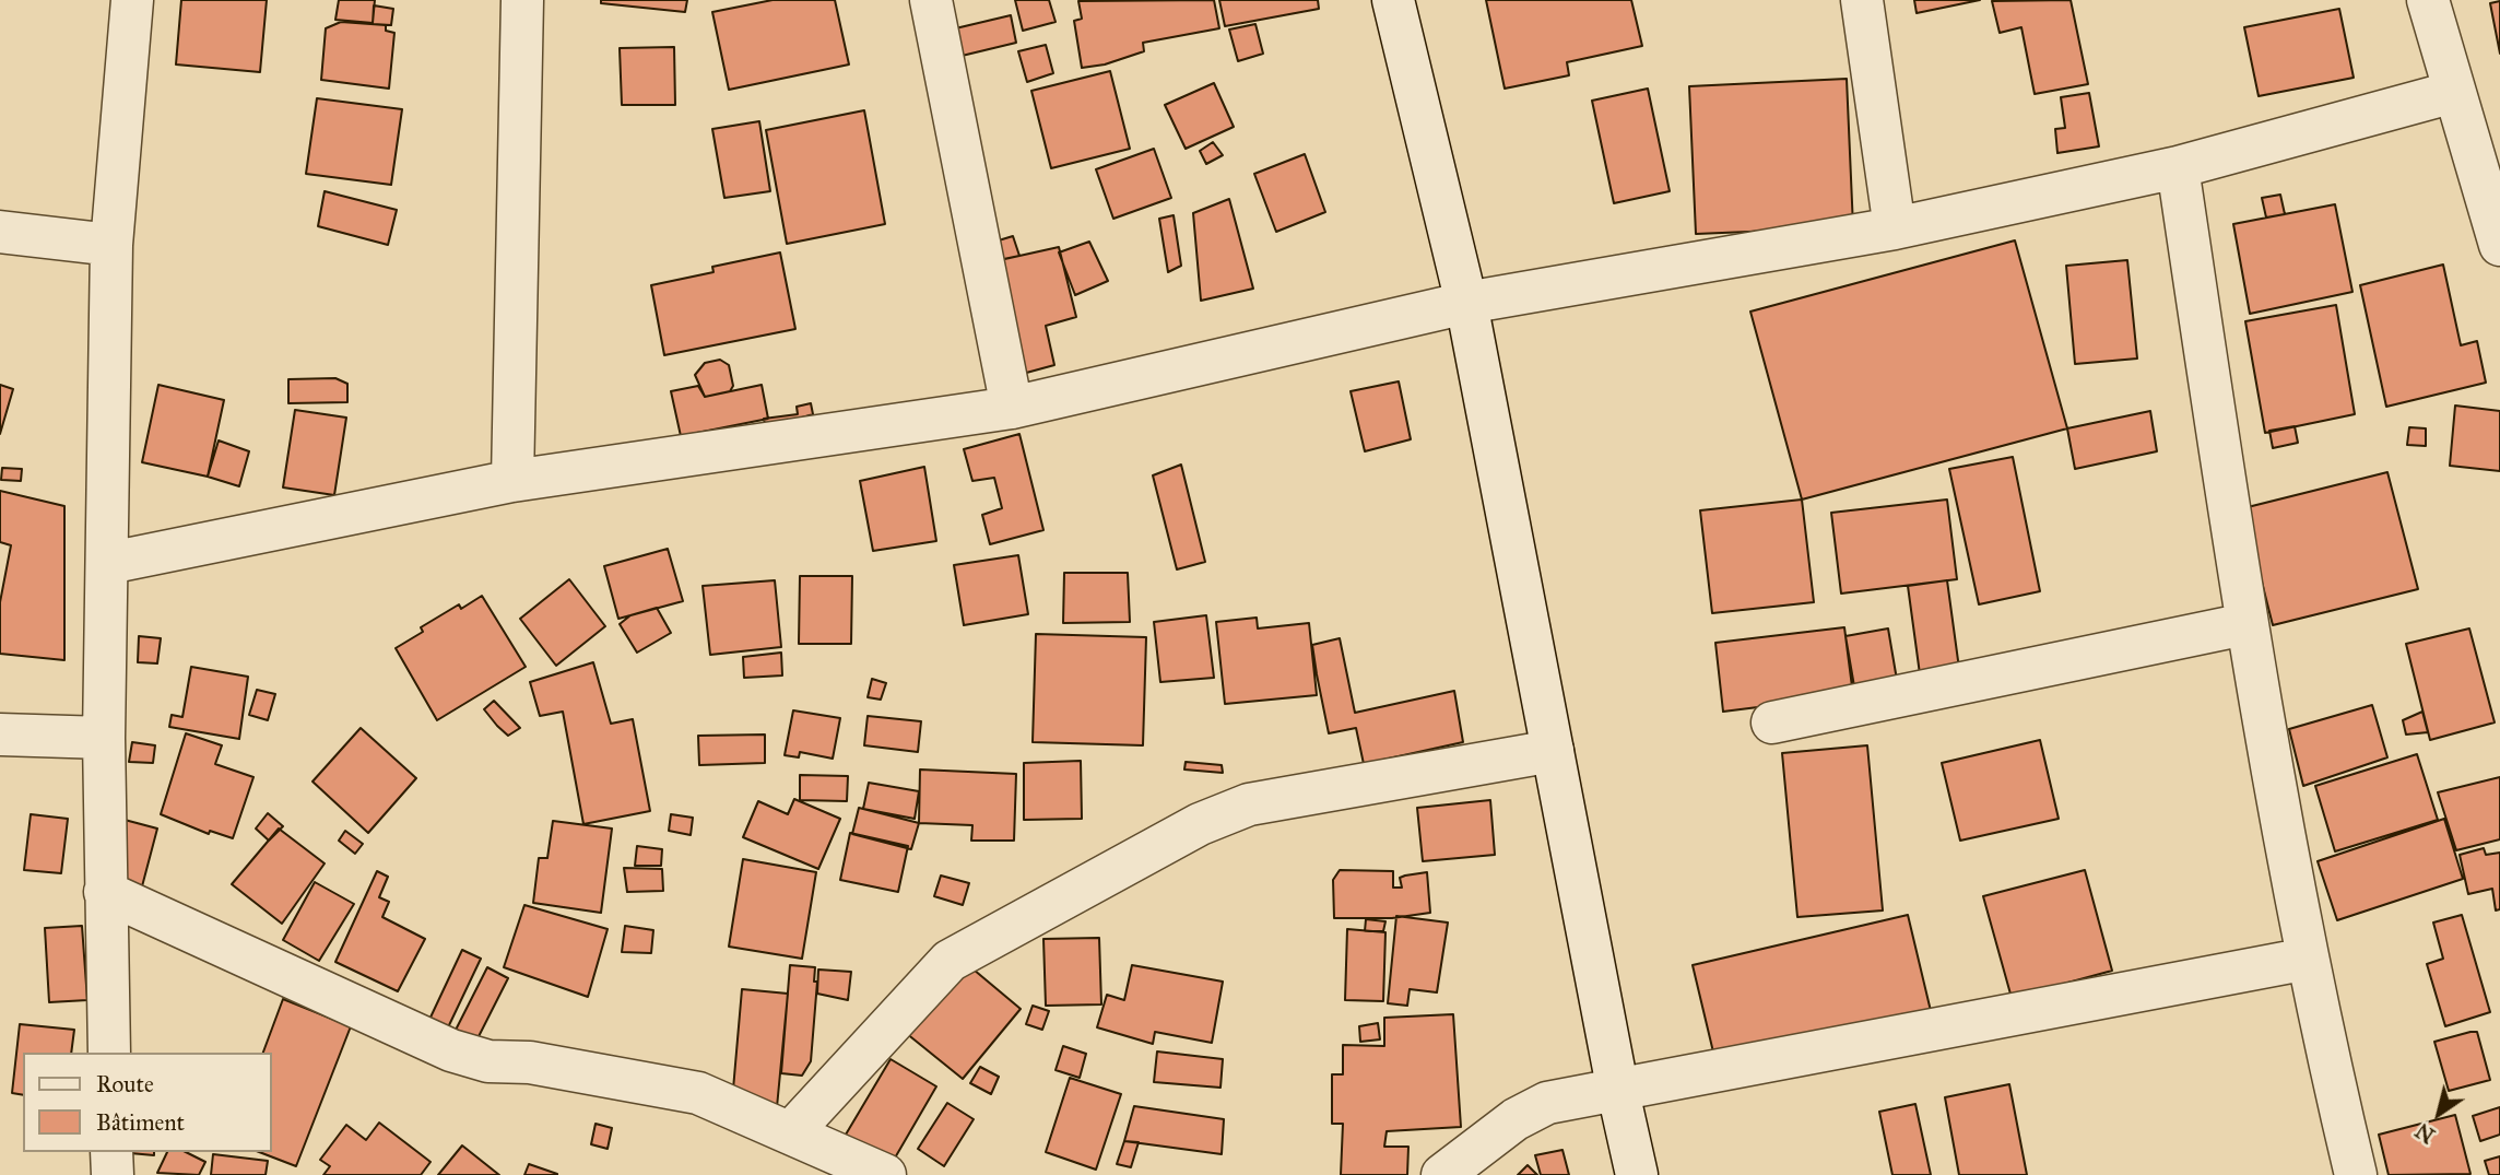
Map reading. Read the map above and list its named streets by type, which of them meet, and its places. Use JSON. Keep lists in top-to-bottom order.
{
  "legend": ["Route", "Bâtiment"],
  "north": "bottom left"
}
